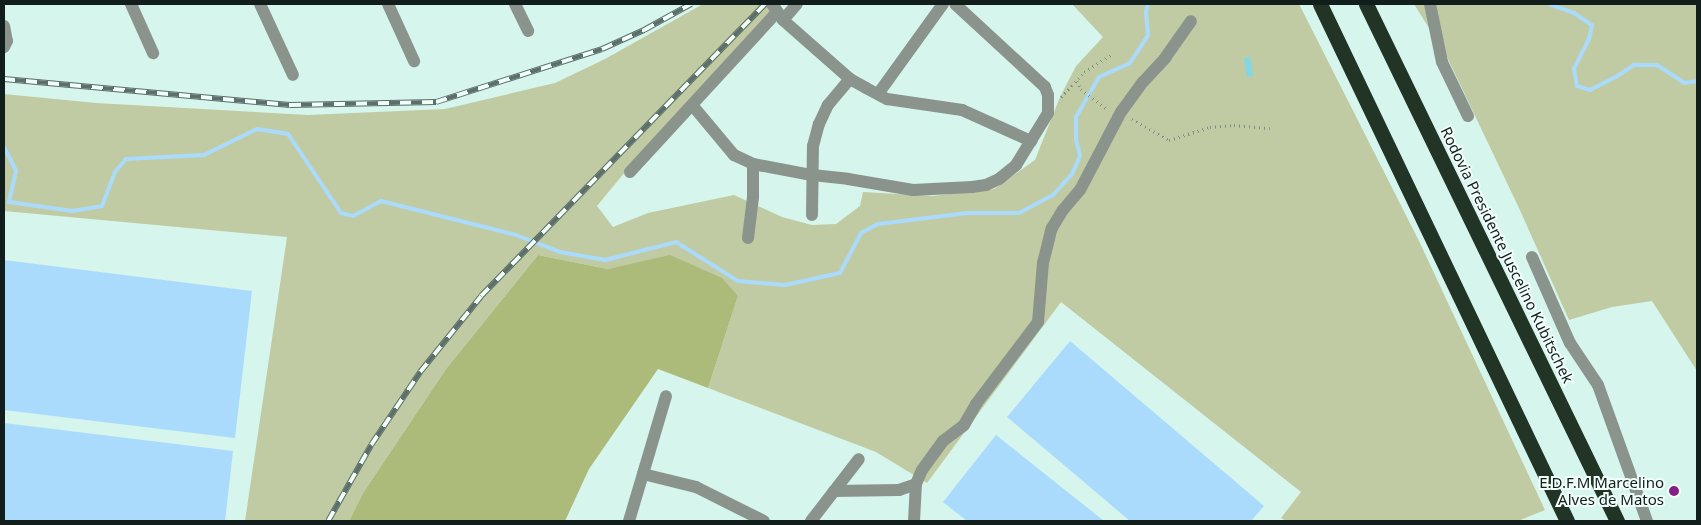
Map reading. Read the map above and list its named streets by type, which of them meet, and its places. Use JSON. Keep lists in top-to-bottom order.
{
  "streets": {
    "highway": ["Rodovia Presidente Juscelino Kubitschek"]
  },
  "places": ["E.D.F.M Marcelino Alves de Matos"]
}
